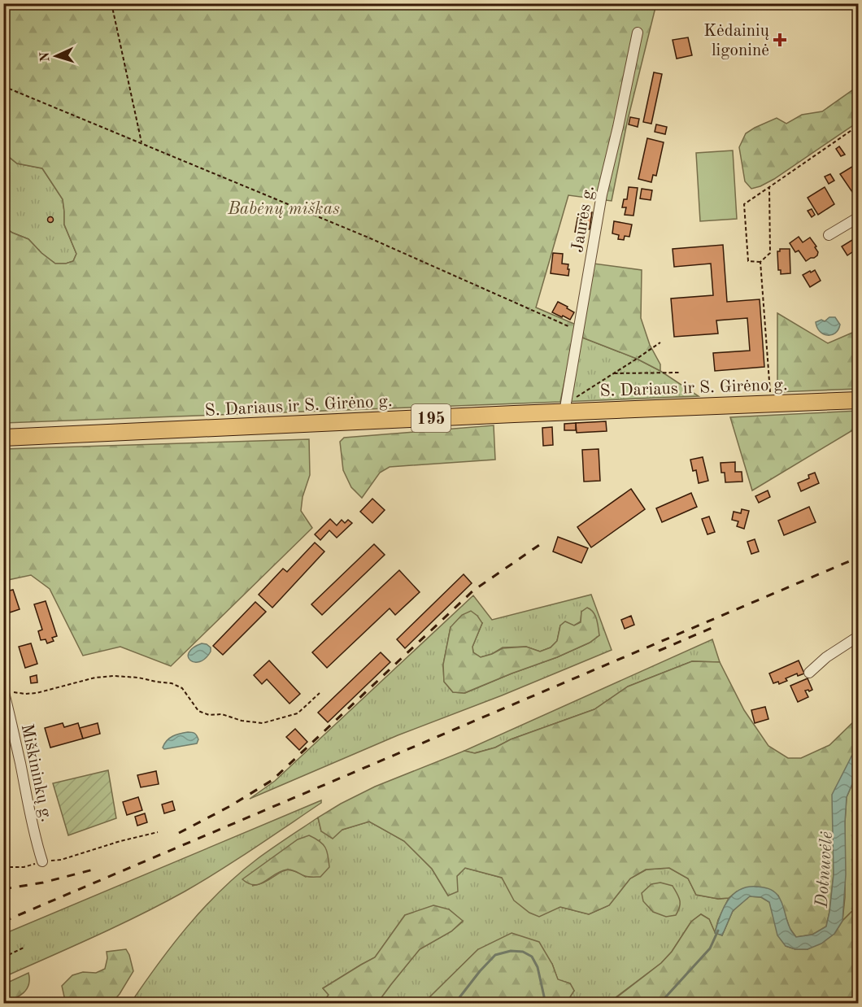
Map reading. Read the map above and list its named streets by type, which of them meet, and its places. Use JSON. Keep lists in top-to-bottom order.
{
  "streets": {
    "main road": ["S. Dariaus ir S. Girėno g.", "195"],
    "street": ["Jaurės g.", "Miškininkų g."]
  },
  "crossings": [
    ["Jaurės g.", "S. Dariaus ir S. Girėno g."]
  ],
  "water": ["Dotnuvėlė"],
  "parks": ["Babėnų miškas"],
  "places": {
    "health": ["Kėdainių ligoninė"]
  },
  "north": "left"
}
